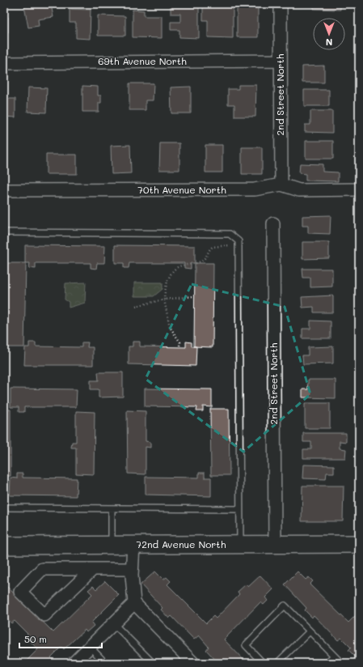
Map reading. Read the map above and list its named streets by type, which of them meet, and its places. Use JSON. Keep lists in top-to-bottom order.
{
  "streets": {
    "street": [
      "69th Avenue North",
      "2nd Street North",
      "70th Avenue North",
      "72nd Avenue North"
    ]
  },
  "crossings": [
    ["69th Avenue North", "2nd Street North"],
    ["2nd Street North", "70th Avenue North"],
    ["2nd Street North", "72nd Avenue North"]
  ],
  "scale_bar": "50 m",
  "north": "bottom"
}
